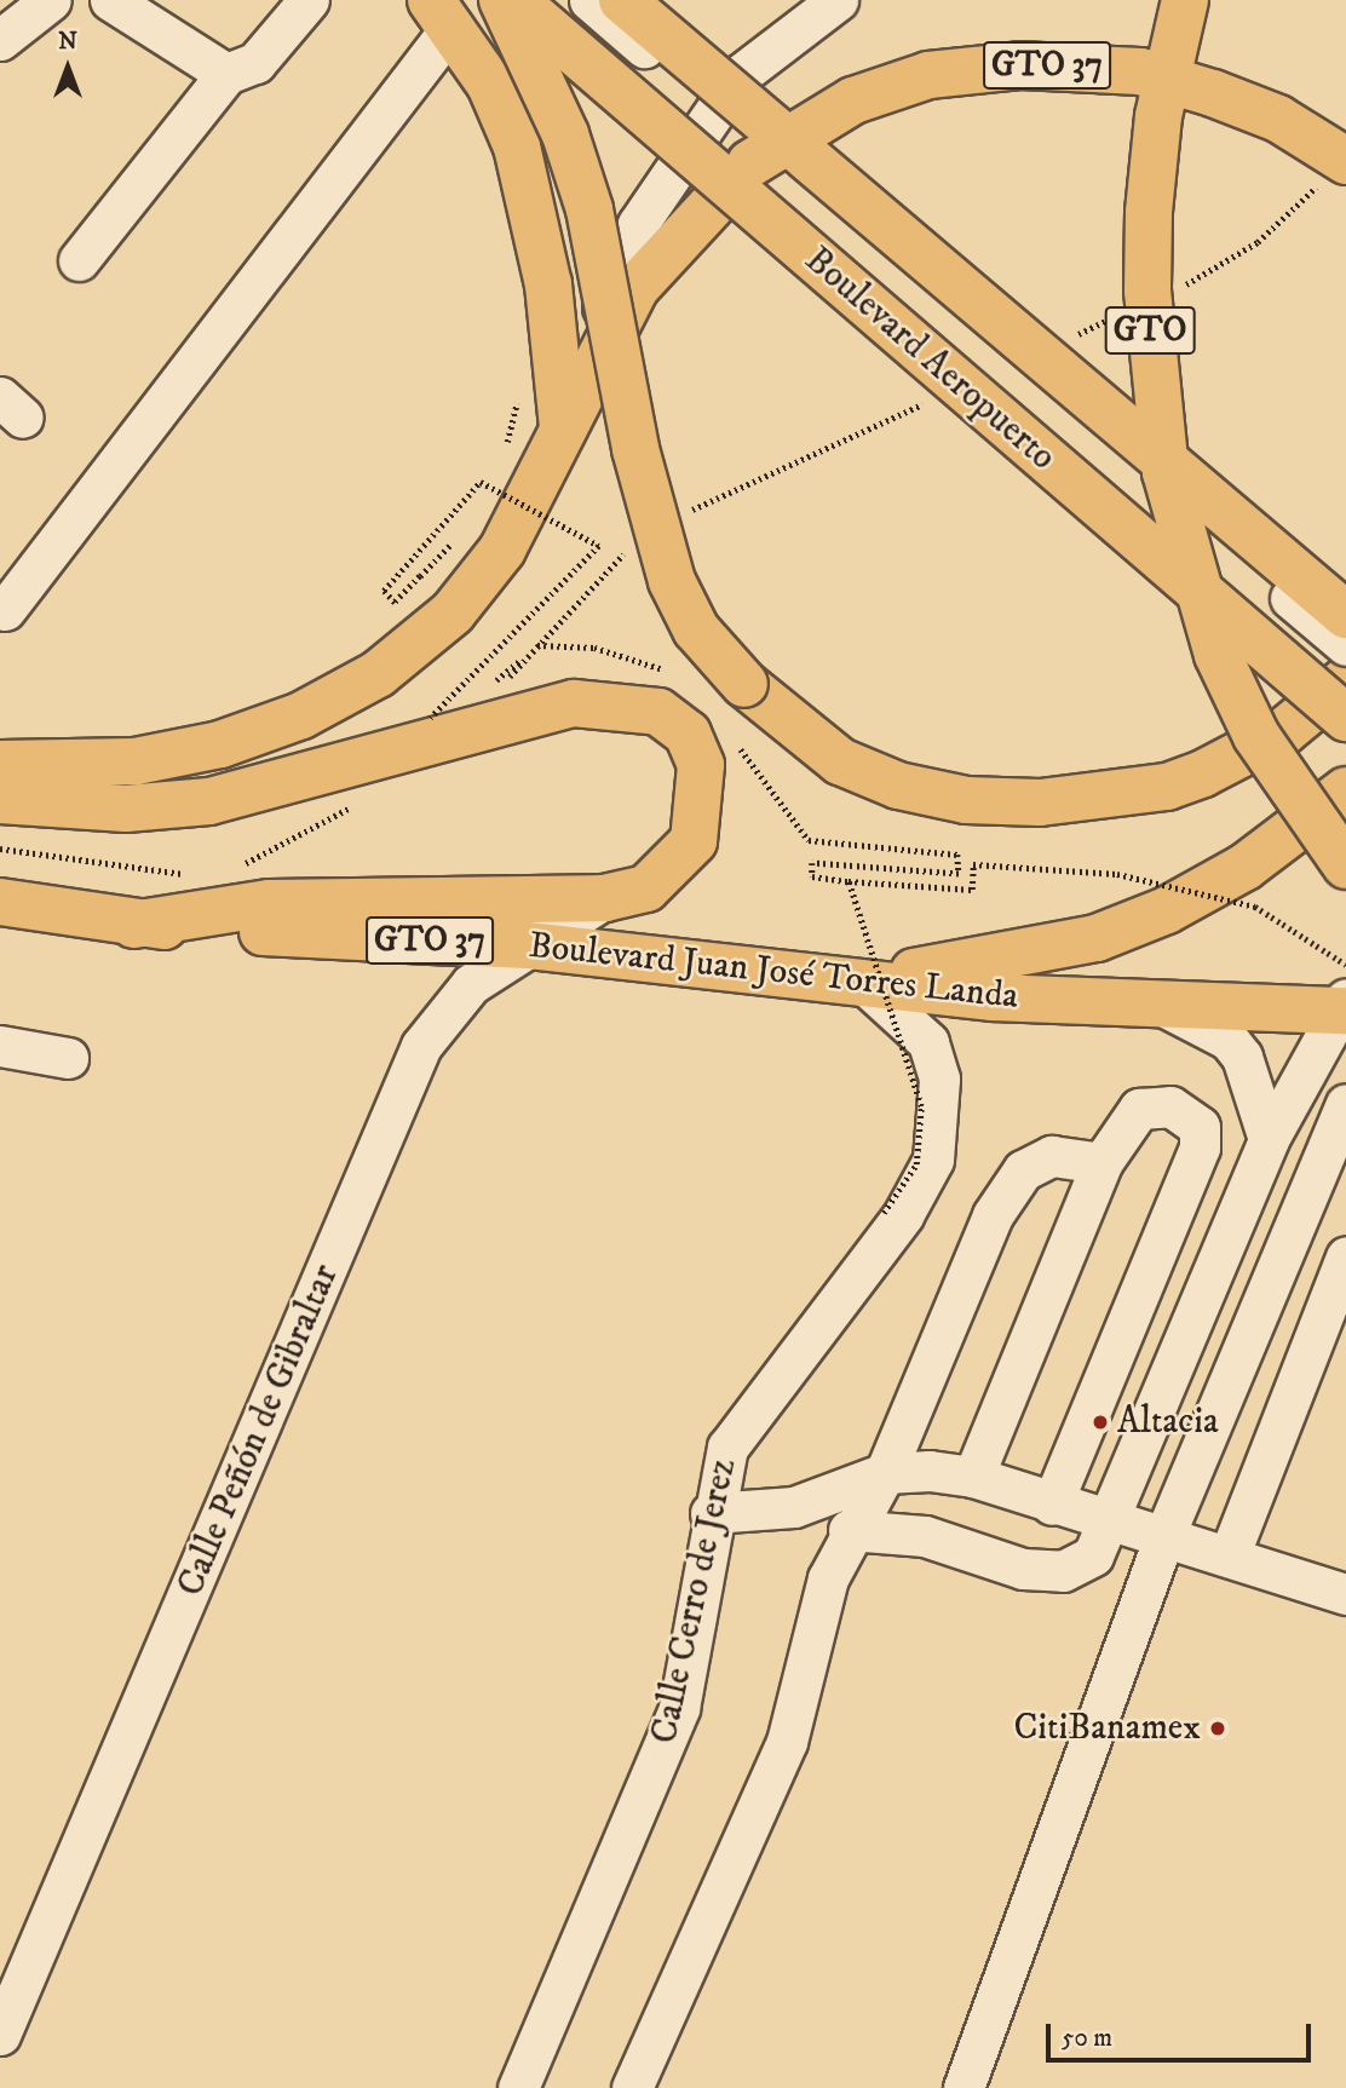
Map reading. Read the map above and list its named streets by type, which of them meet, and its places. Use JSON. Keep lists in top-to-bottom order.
{
  "streets": {
    "main road": [
      "GTO 37",
      "GTO",
      "Boulevard Aeropuerto",
      "Boulevard Juan José Torres Landa"
    ],
    "street": ["Calle Peñón de Gibraltar", "Calle Cerro de Jerez"]
  },
  "crossings": [
    ["Boulevard Juan José Torres Landa", "Calle Peñón de Gibraltar"],
    ["Boulevard Juan José Torres Landa", "Calle Cerro de Jerez"]
  ],
  "places": ["Altacia", "CitiBanamex"],
  "scale_bar": "50 m",
  "north": "top"
}
